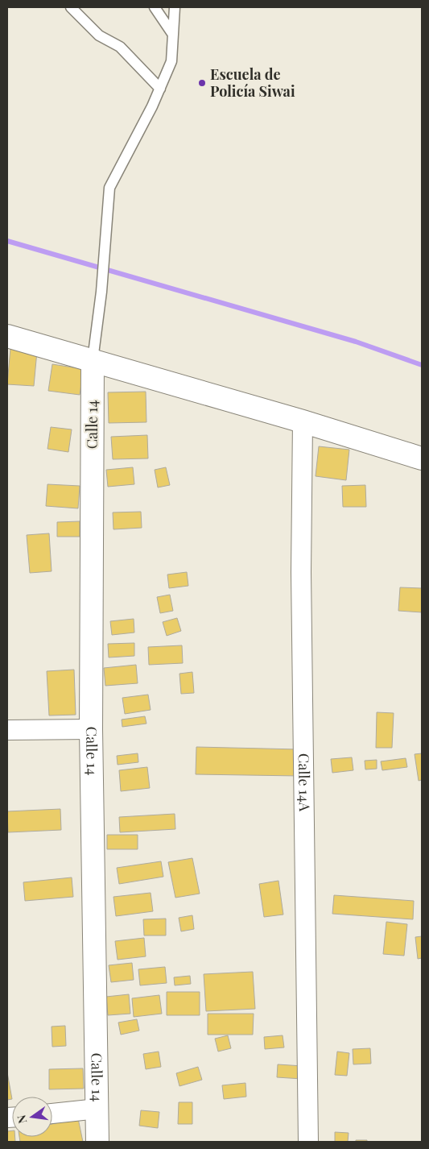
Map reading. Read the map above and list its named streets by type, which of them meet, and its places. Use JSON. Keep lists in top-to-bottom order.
{
  "streets": {
    "street": ["Calle 14", "Calle 14A"]
  },
  "places": ["Escuela de Policía Siwai"],
  "north": "left"
}
